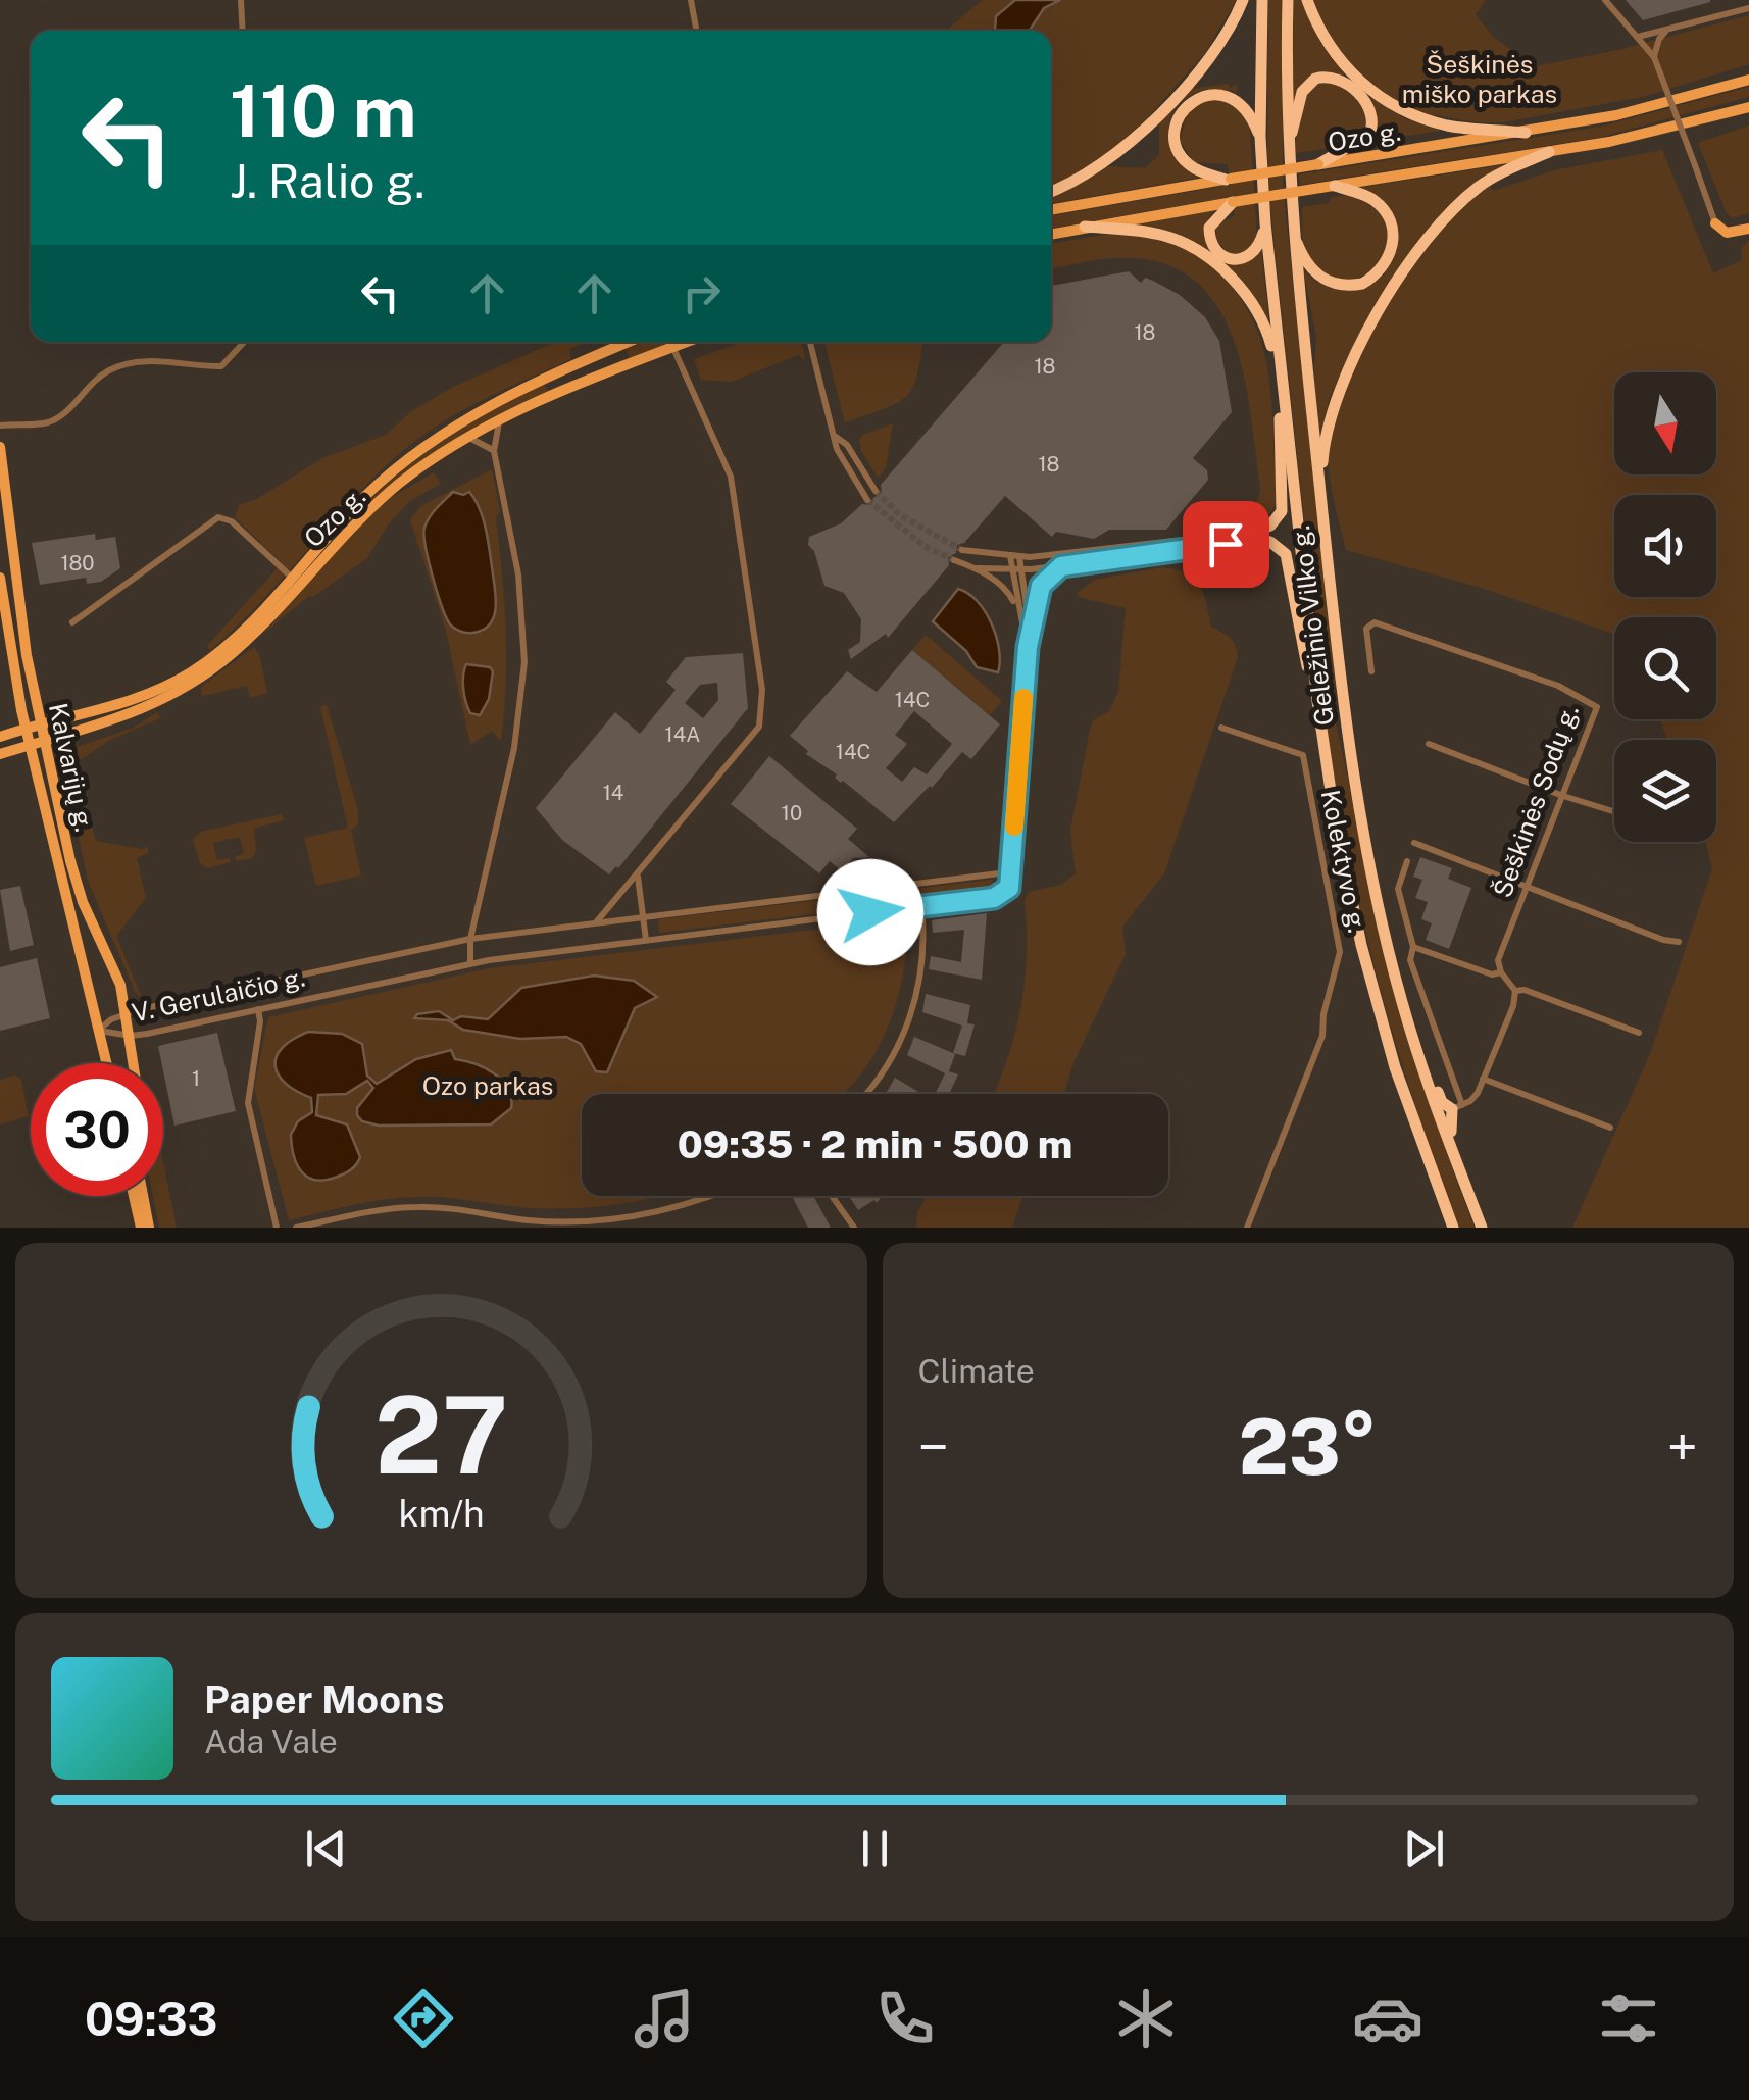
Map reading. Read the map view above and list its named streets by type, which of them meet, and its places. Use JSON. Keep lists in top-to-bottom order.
{
  "streets": {
    "highway": ["Geležinio Vilko g."],
    "main road": ["Ozo g.", "Kalvarijų g."],
    "street": ["Šeškinės Sodų g.", "Kolektyvo g.", "V. Gerulaičio g."]
  },
  "crossings": [
    ["Ozo g.", "Kalvarijų g."],
    ["Kalvarijų g.", "V. Gerulaičio g."]
  ],
  "parks": ["Šeškinės miško parkas", "Ozo parkas"],
  "house_numbers": [
    "18",
    "18",
    "18",
    "180",
    "14C",
    "14A",
    "14C",
    "14",
    "10",
    "1"
  ],
  "north": "bottom",
  "page": {
    "turn": ["110 m", "J. Ralio g."],
    "limit": "30",
    "trip": "09:35 · 2 min · 500 m",
    "tile": "Climate",
    "heat": ["−", "23°", "+"],
    "song": ["Paper Moons", "Ada Vale"],
    "tabs": "09:33",
    "gauge": ["27", "km/h"]
  }
}
